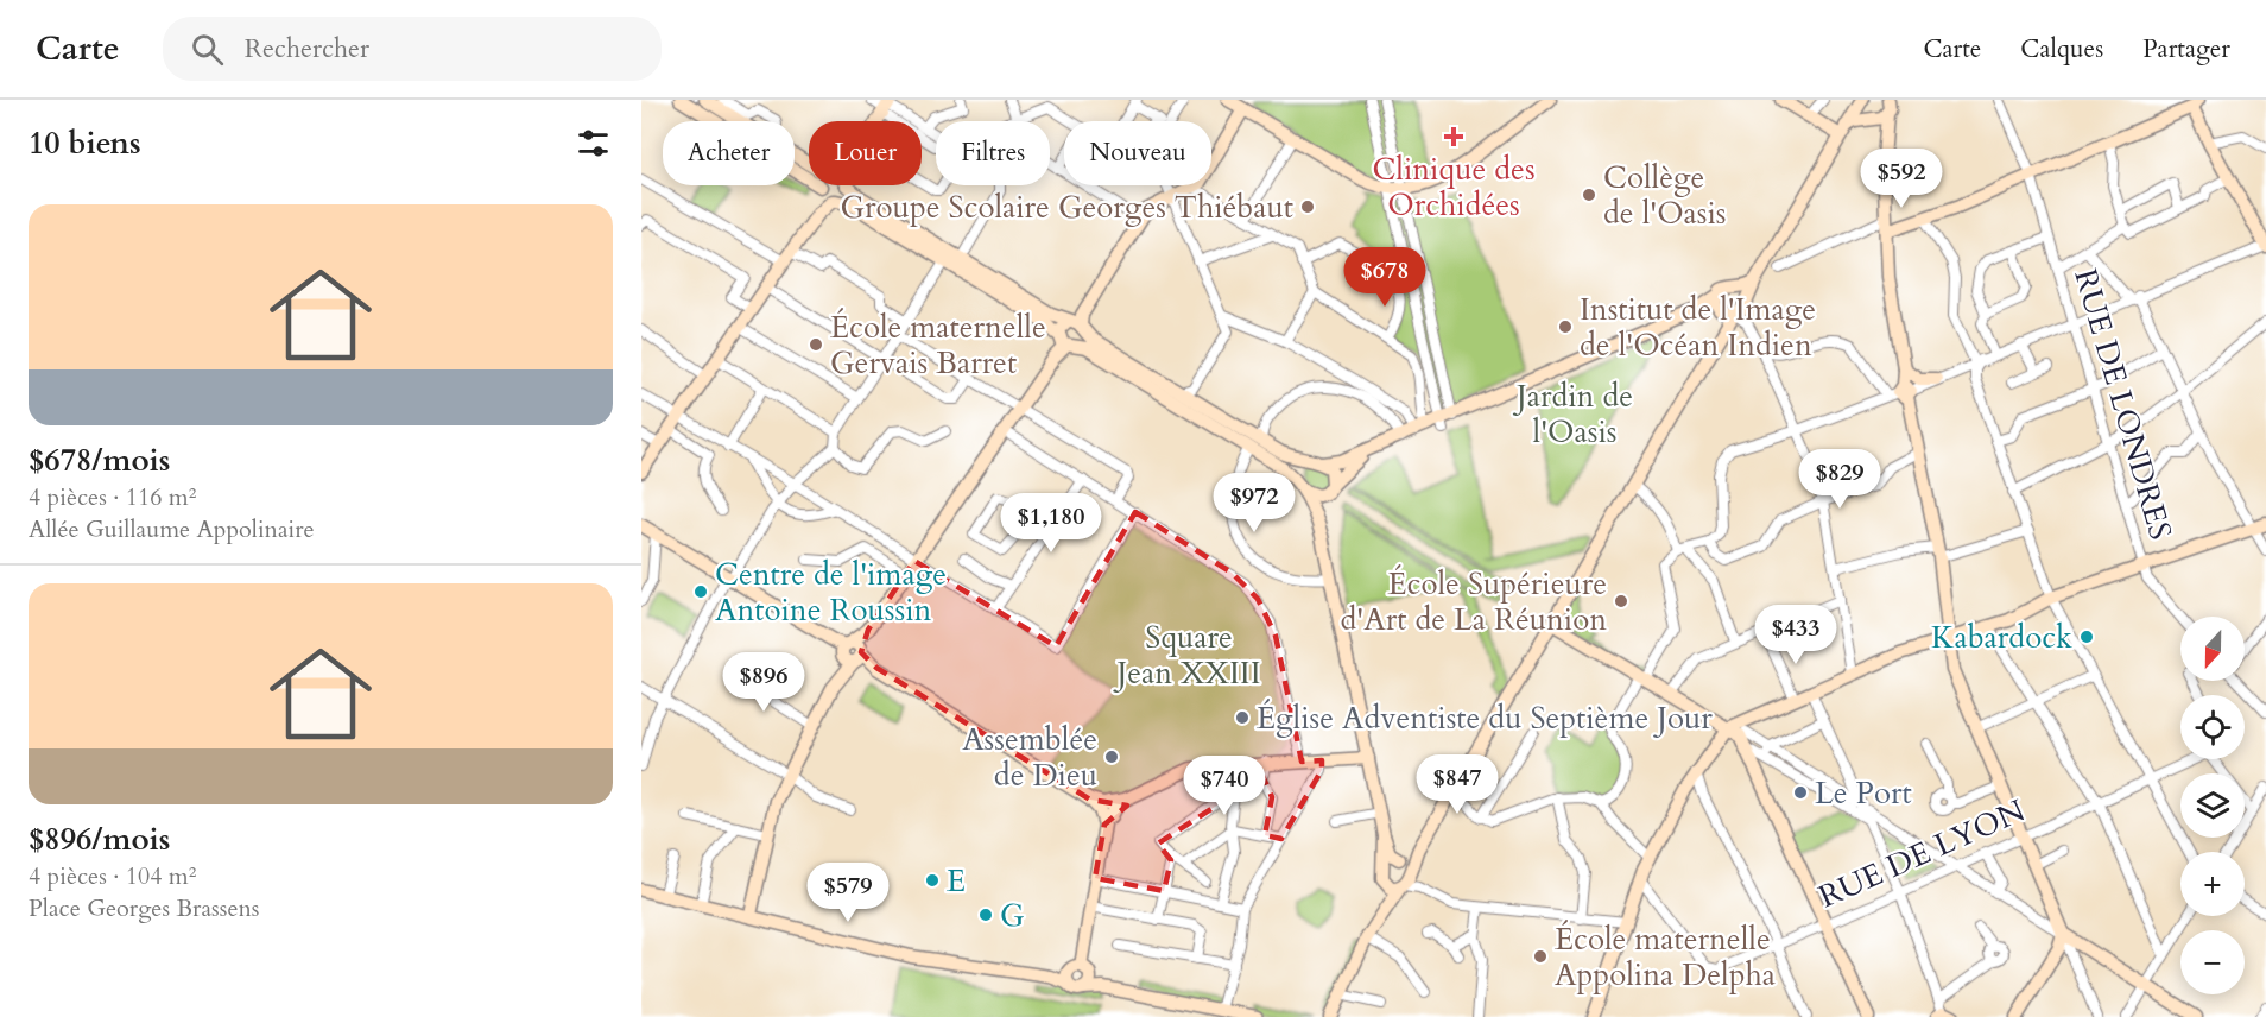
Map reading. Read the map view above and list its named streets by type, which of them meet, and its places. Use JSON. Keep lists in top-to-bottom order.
{
  "streets": {
    "street": ["RUE DE LONDRES", "RUE DE LYON"]
  },
  "parks": ["Jardin de l'Oasis", "Square Jean XXIII"],
  "places": {
    "health": ["Clinique des Orchidées"],
    "other": [
      "Collège de l'Oasis",
      "Groupe Scolaire Georges Thiébaut",
      "Institut de l'Image de l'Océan Indien",
      "École maternelle Gervais Barret",
      "Centre de l'image Antoine Roussin",
      "École Supérieure d'Art de La Réunion",
      "Kabardock",
      "Église Adventiste du Septième Jour",
      "Assemblée de Dieu",
      "Le Port",
      "E",
      "G",
      "École maternelle Appolina Delpha"
    ]
  },
  "north": "bottom",
  "page": {
    "header": "Carte",
    "search": "Rechercher",
    "nav": ["Carte", "Calques", "Partager"],
    "heading": "10 biens",
    "chip": [
      "Acheter",
      "Louer",
      "Filtres",
      "Nouveau"
    ],
    "price": [
      "$592",
      "$678",
      "$829",
      "$972",
      "$1,180",
      "$433",
      "$896",
      "$847",
      "$740",
      "$579"
    ],
    "list": [
      {
        "name": "$678/mois",
        "note": "4 pièces · 116 m² · Allée Guillaume Appolinaire"
      },
      {
        "name": "$896/mois",
        "note": "4 pièces · 104 m² · Place Georges Brassens"
      }
    ],
    "map_buttons": ["+", "−"]
  }
}
